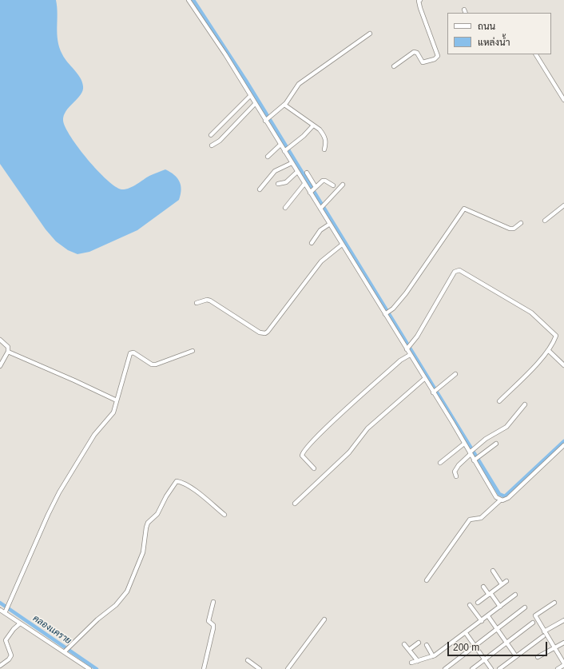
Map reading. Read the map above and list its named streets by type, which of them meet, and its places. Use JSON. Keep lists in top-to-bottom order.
{
  "water": ["คลองเเคราย"],
  "legend": ["ถนน", "แหล่งน้ำ"],
  "scale_bar": "200 m"
}
